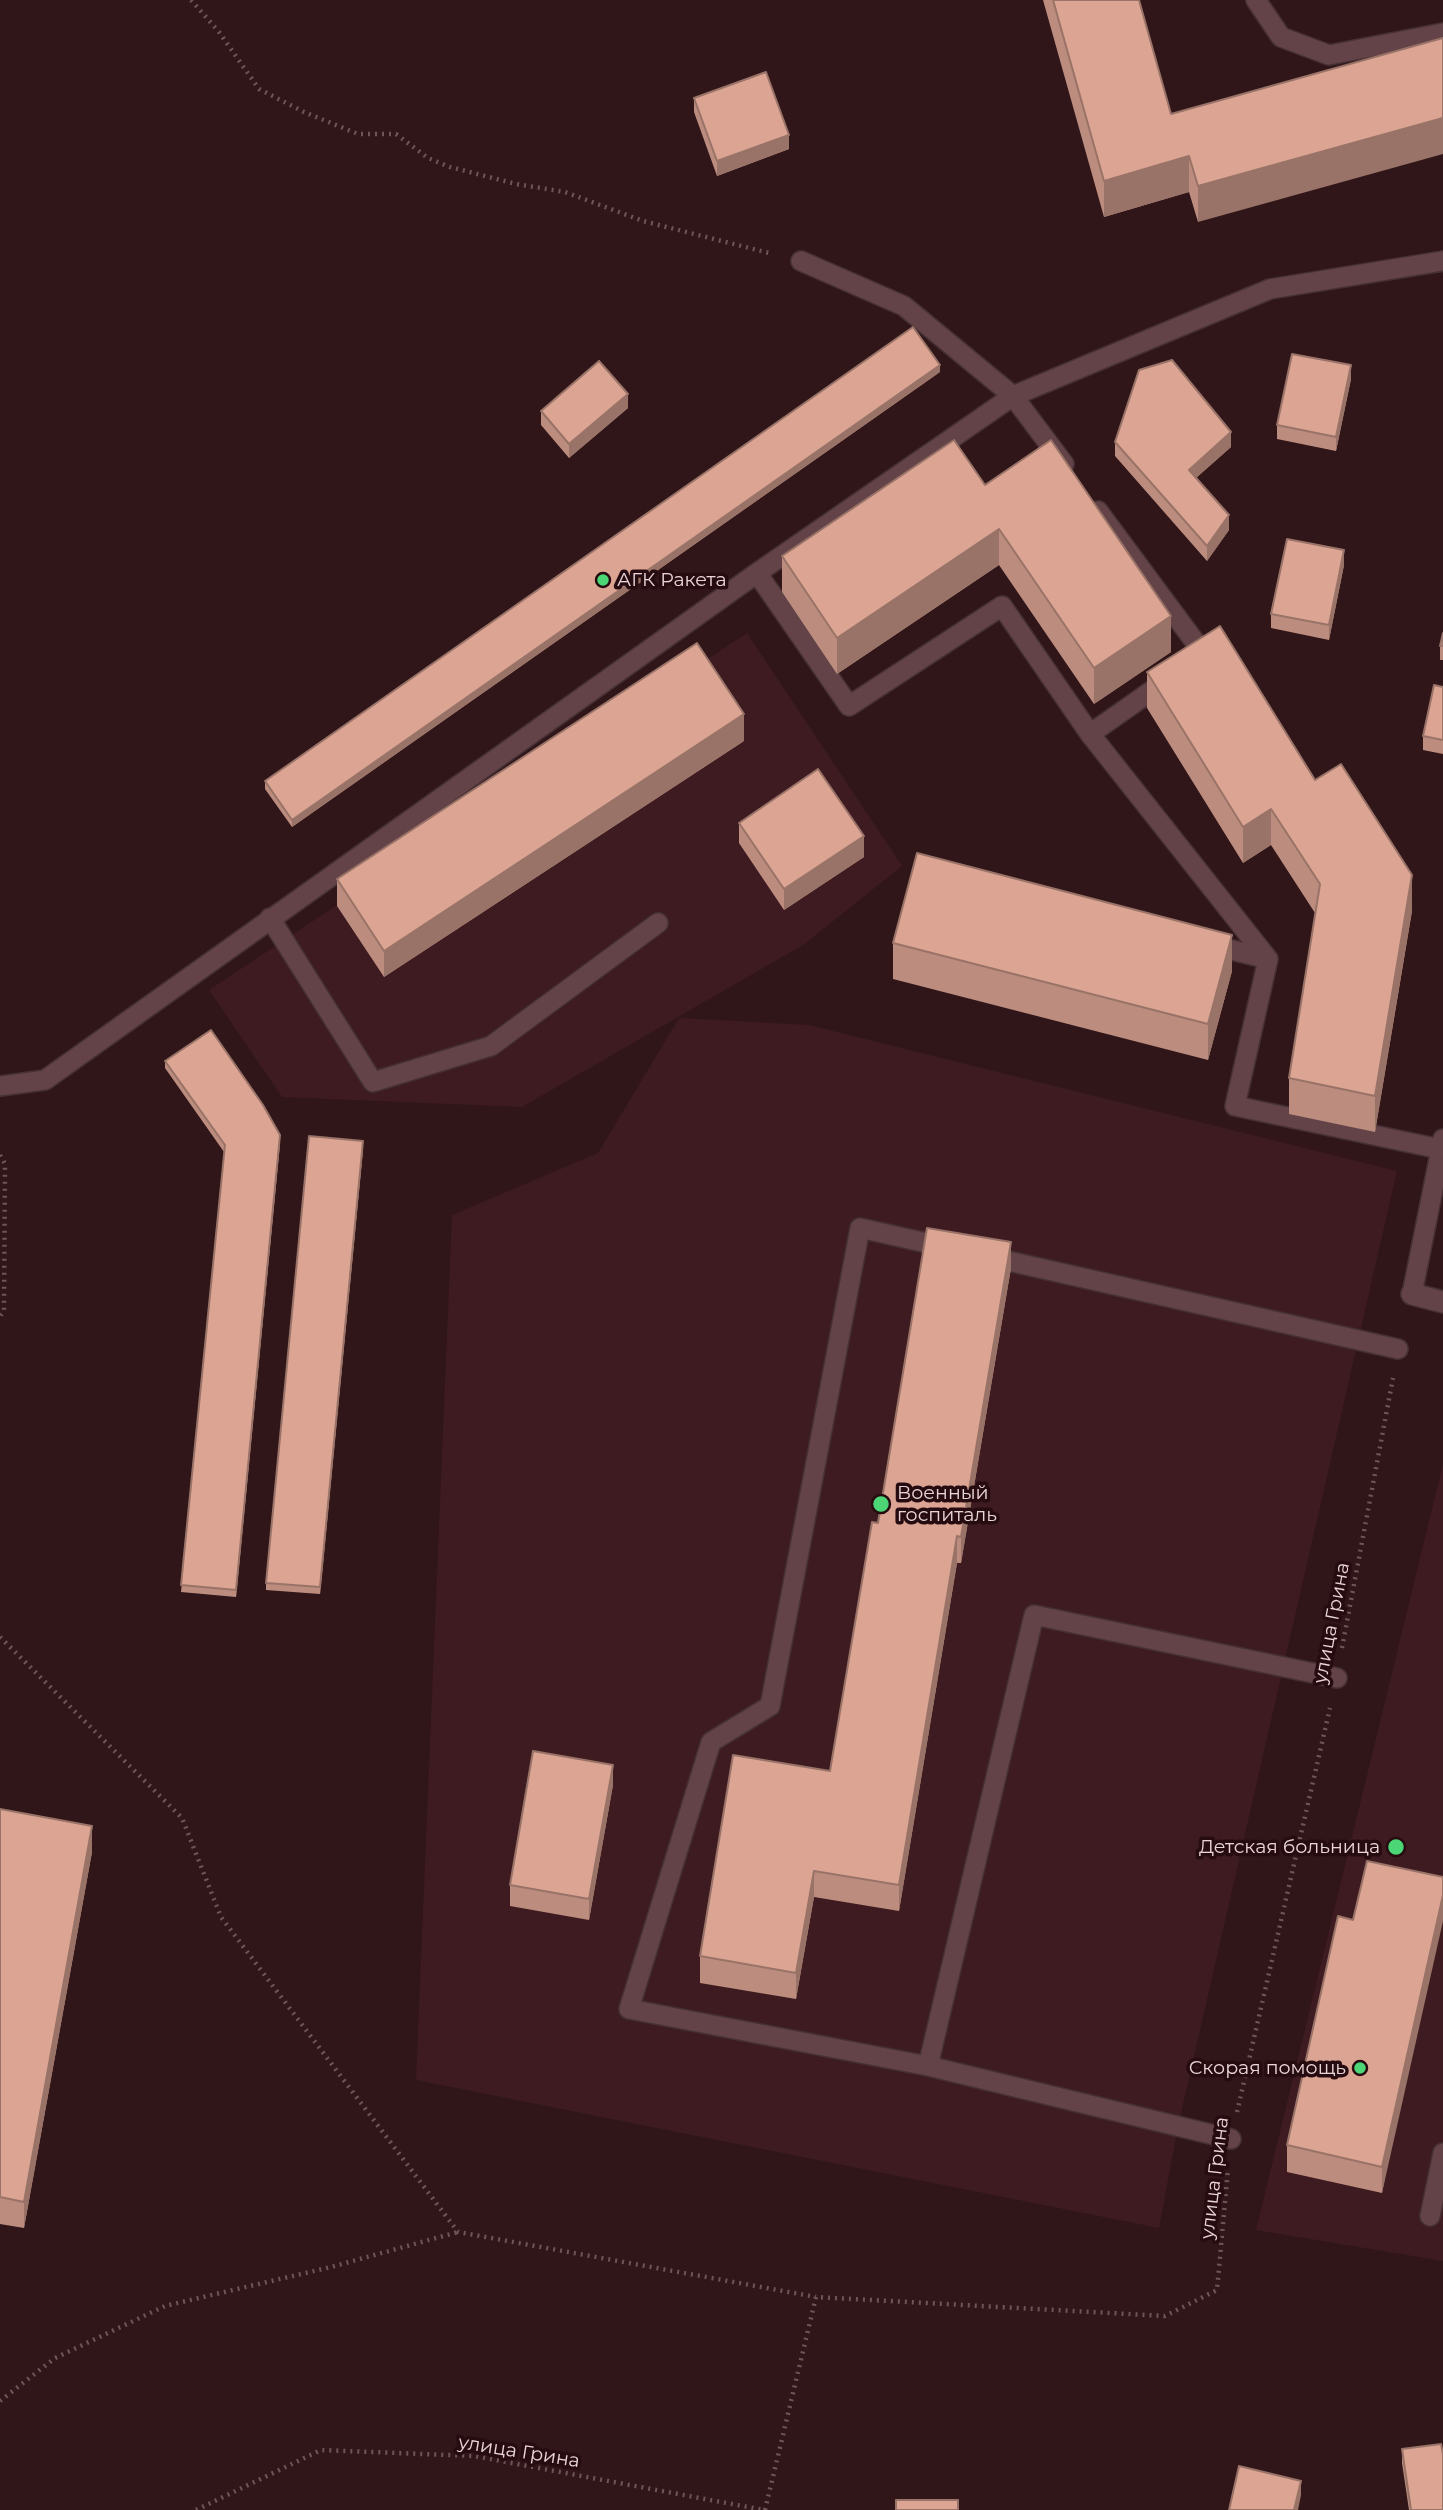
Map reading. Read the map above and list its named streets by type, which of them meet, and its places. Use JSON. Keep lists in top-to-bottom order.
{
  "streets": {
    "path": ["улица Грина"]
  },
  "places": [
    "АГК Ракета",
    "Военный госпиталь",
    "Детская больница",
    "Скорая помощь"
  ]
}
